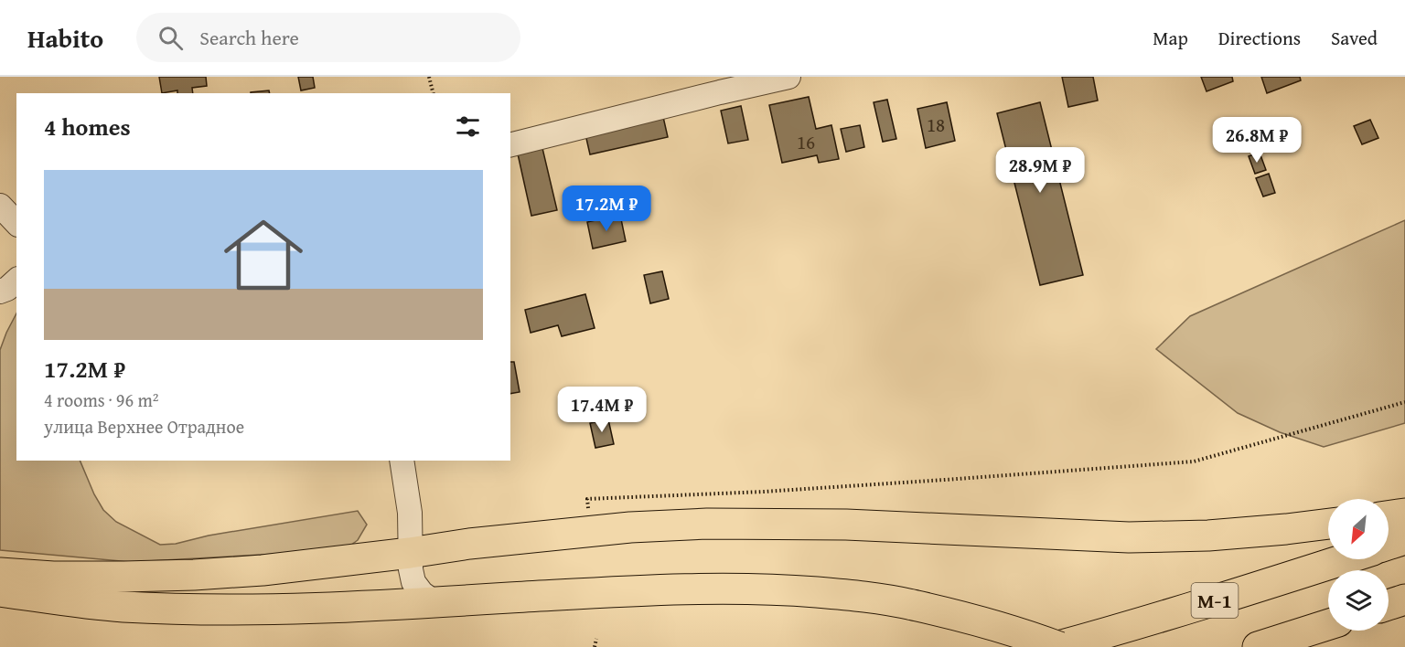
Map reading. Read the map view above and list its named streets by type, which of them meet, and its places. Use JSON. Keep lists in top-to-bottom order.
{
  "streets": {
    "main road": ["М-1"]
  },
  "house_numbers": ["18", "16"],
  "north": "bottom left",
  "page": {
    "header": "Habito",
    "search": "Search here",
    "nav": ["Map", "Directions", "Saved"],
    "heading": "4 homes",
    "price": [
      "26.8M ₽",
      "28.9M ₽",
      "17.2M ₽",
      "17.4M ₽"
    ],
    "list": [
      {
        "name": "17.2M ₽",
        "note": "4 rooms · 96 m² · улица Верхнее Отрадное"
      }
    ]
  }
}
